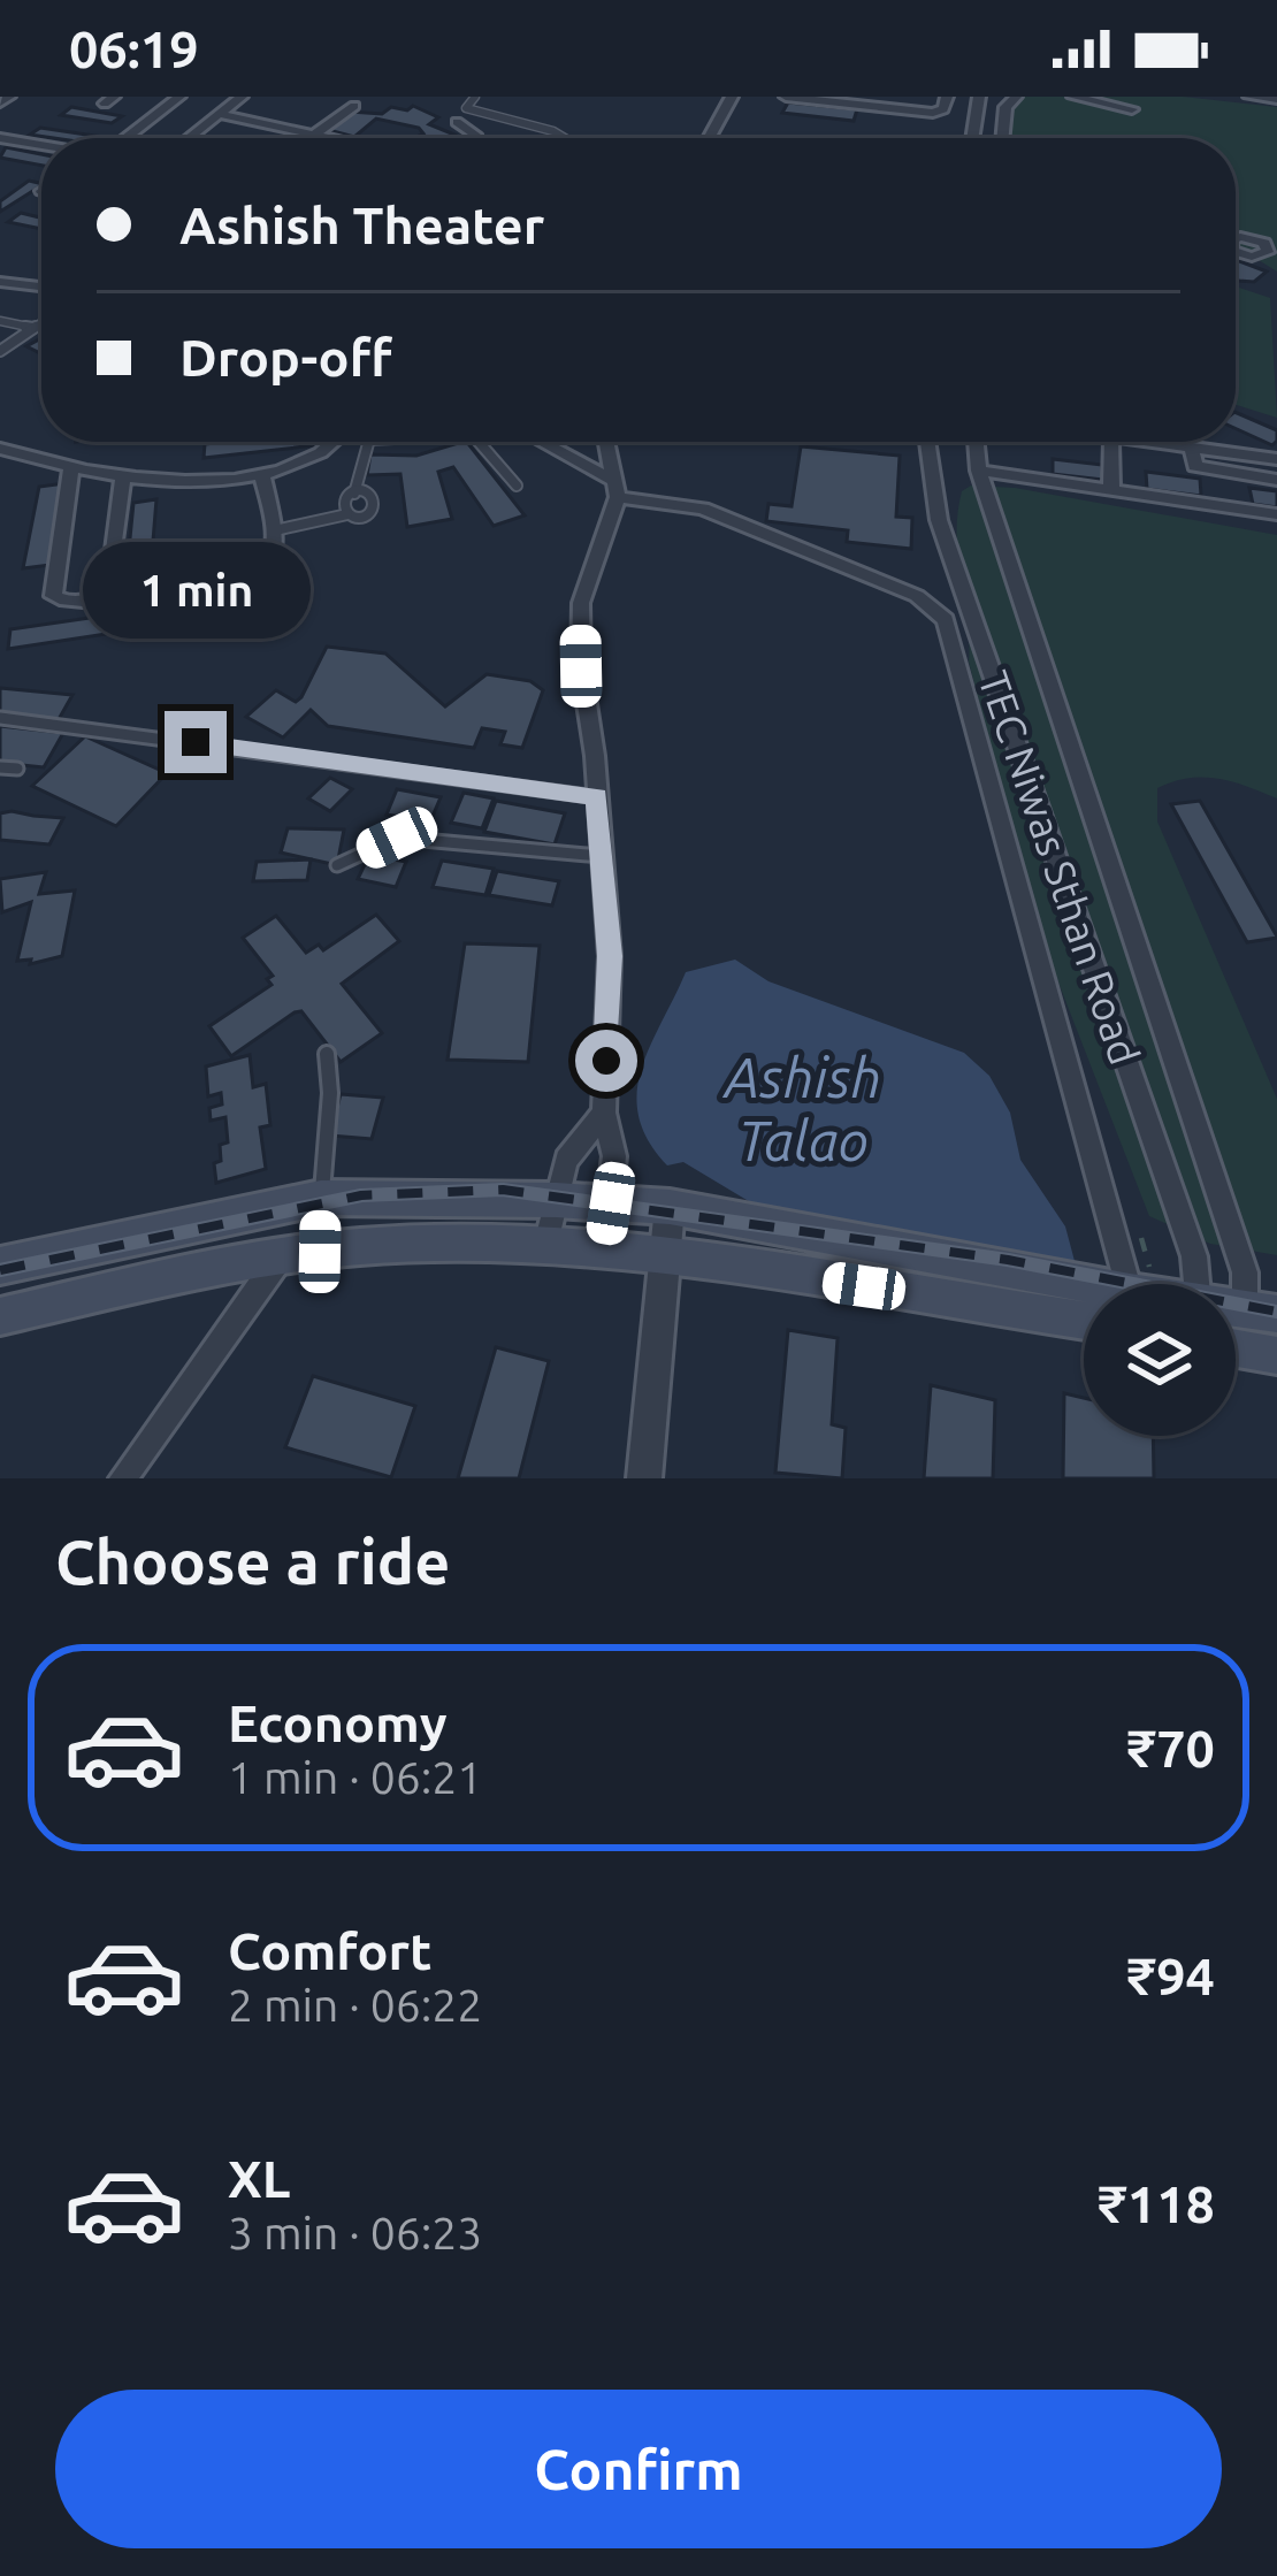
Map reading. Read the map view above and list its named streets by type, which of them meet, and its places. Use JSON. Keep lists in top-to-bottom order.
{
  "streets": {
    "street": ["TEC Niwas Sthan Road"]
  },
  "water": ["Ashish Talao"],
  "page": {
    "status": "06:19",
    "banner": ["Ashish Theater", "Drop-off"],
    "bubble": "1 min",
    "heading": "Choose a ride",
    "list": [
      {
        "name": "Economy",
        "note": "1 min · 06:21",
        "value": "₹70"
      },
      {
        "name": "Comfort",
        "note": "2 min · 06:22",
        "value": "₹94"
      },
      {
        "name": "XL",
        "note": "3 min · 06:23",
        "value": "₹118"
      }
    ],
    "buttons": "Confirm"
  }
}
